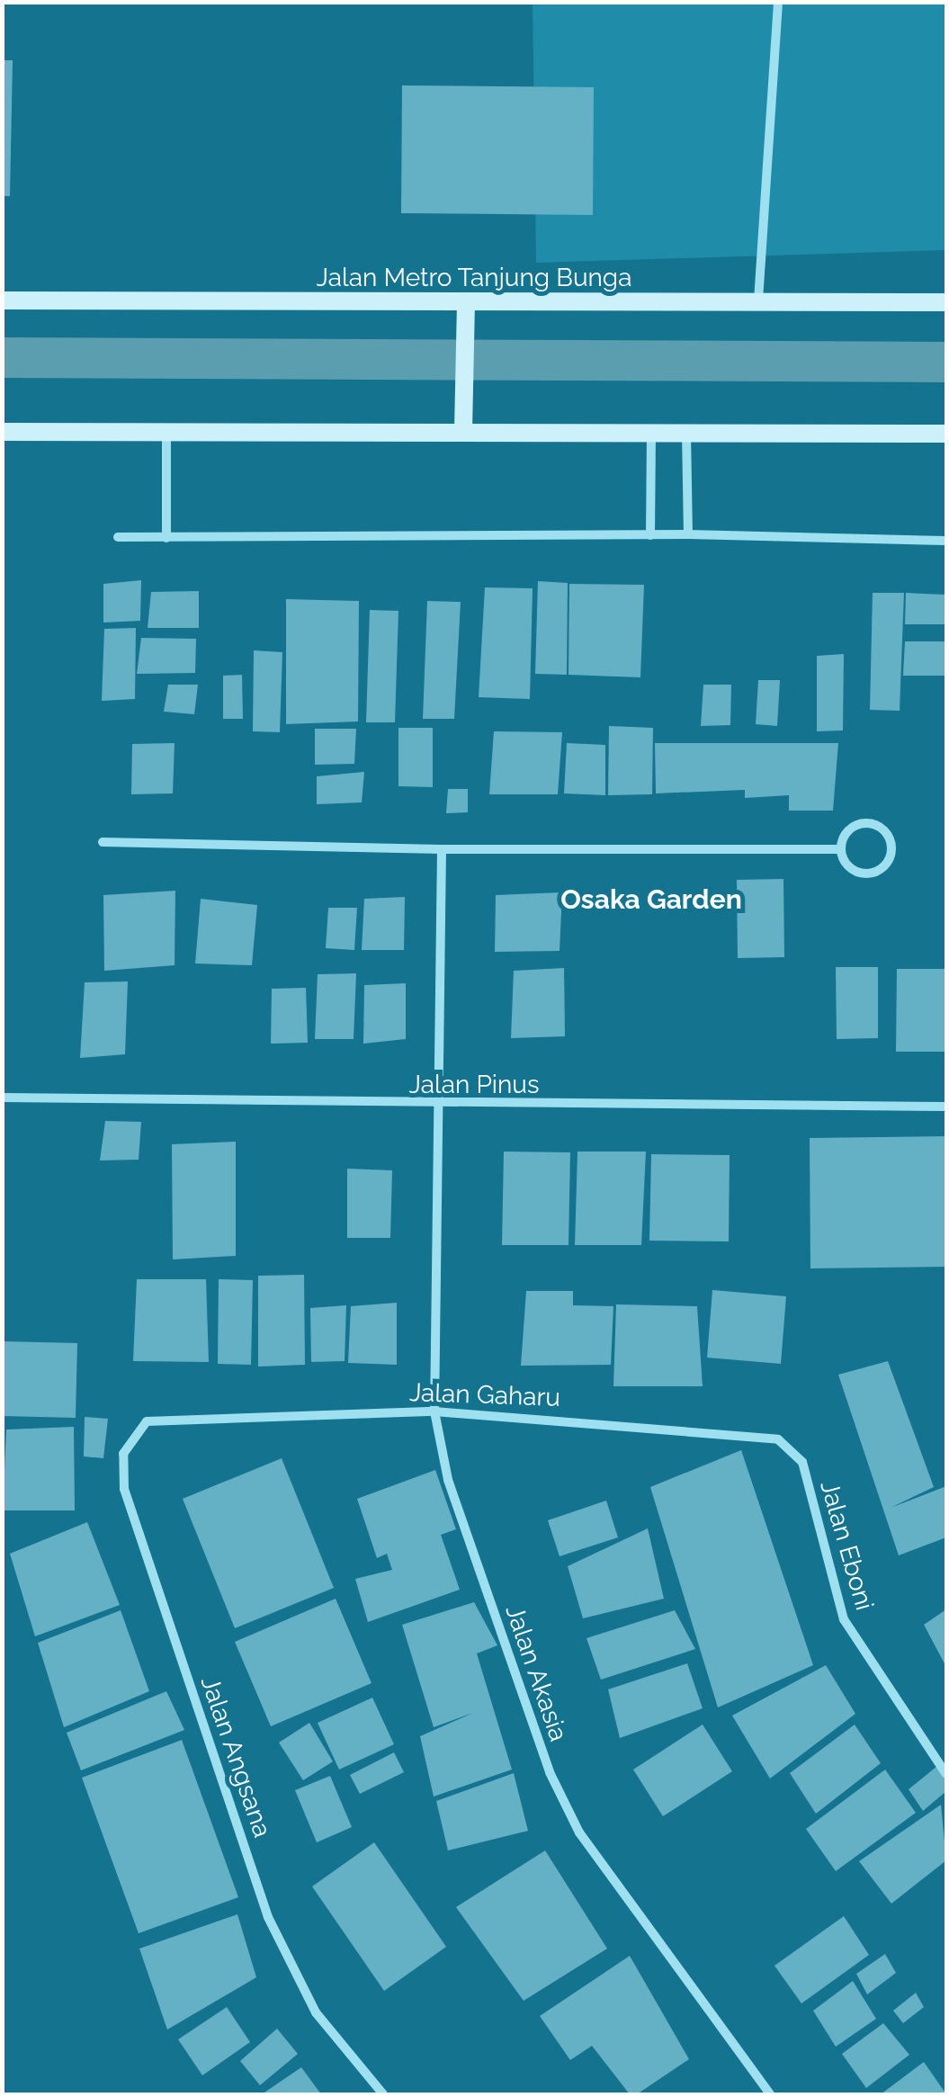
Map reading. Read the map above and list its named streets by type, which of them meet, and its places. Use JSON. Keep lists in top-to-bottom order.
{
  "streets": {
    "main road": ["Jalan Metro Tanjung Bunga"],
    "street": [
      "Jalan Pinus",
      "Jalan Gaharu",
      "Jalan Eboni",
      "Jalan Akasia",
      "Jalan Angsana"
    ]
  },
  "crossings": [
    ["Jalan Pinus", "Jalan Akasia"],
    ["Jalan Gaharu", "Jalan Eboni"],
    ["Jalan Gaharu", "Jalan Akasia"],
    ["Jalan Gaharu", "Jalan Angsana"]
  ],
  "districts": ["Osaka Garden"]
}
